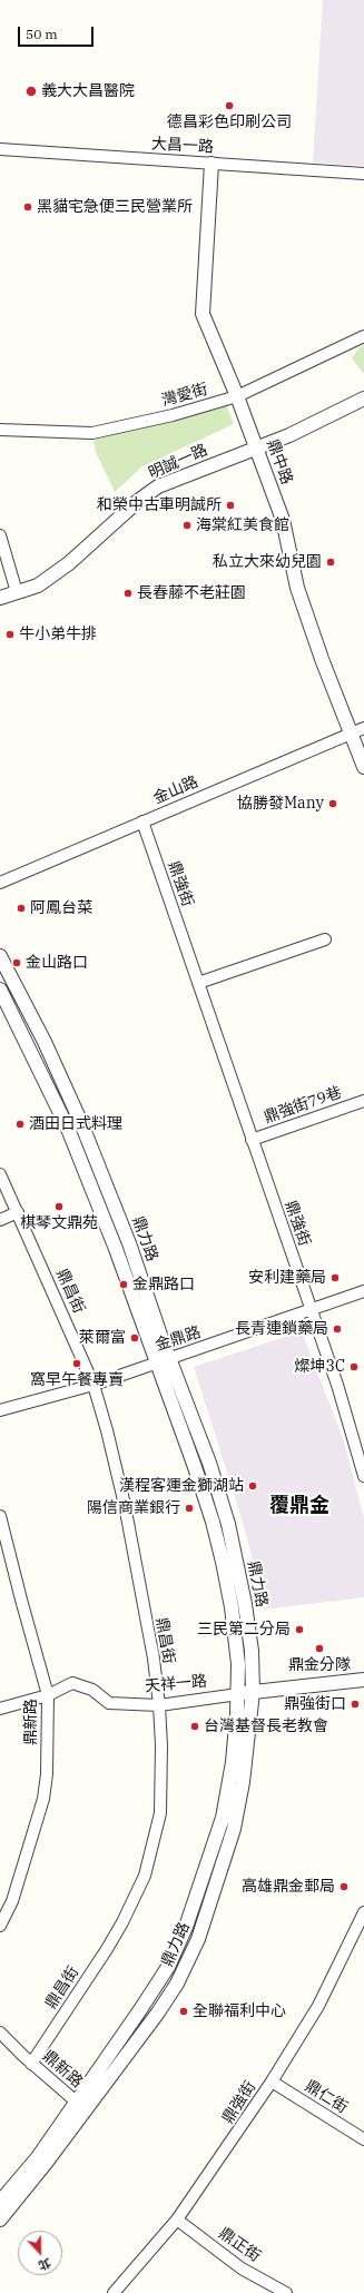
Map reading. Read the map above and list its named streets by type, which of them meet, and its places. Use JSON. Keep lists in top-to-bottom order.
{
  "streets": {
    "street": [
      "大昌一路",
      "灣愛街",
      "明誠一路",
      "鼎中路",
      "金山路",
      "鼎強街",
      "鼎強街79巷",
      "鼎力路",
      "鼎昌街",
      "金鼎路",
      "天祥一路",
      "鼎新路",
      "鼎仁街",
      "鼎正街"
    ]
  },
  "crossings": [
    ["大昌一路", "鼎中路"],
    ["灣愛街", "鼎中路"],
    ["明誠一路", "鼎中路"],
    ["鼎中路", "金山路"],
    ["金山路", "鼎強街"],
    ["鼎強街", "鼎強街79巷"],
    ["鼎強街", "金鼎路"],
    ["鼎強街", "鼎仁街"],
    ["鼎強街", "鼎正街"],
    ["鼎力路", "金鼎路"],
    ["鼎力路", "天祥一路"],
    ["鼎力路", "鼎新路"],
    ["鼎昌街", "金鼎路"],
    ["鼎昌街", "天祥一路"],
    ["鼎昌街", "鼎新路"],
    ["天祥一路", "鼎新路"]
  ],
  "districts": ["覆鼎金"],
  "places": [
    "義大大昌醫院",
    "德昌彩色印刷公司",
    "黑貓宅急便三民營業所",
    "和榮中古車明誠所",
    "海棠紅美食館",
    "私立大來幼兒園",
    "長春藤不老莊園",
    "牛小弟牛排",
    "協勝發Many",
    "阿鳳台菜",
    "金山路口",
    "酒田日式料理",
    "棋琴文鼎苑",
    "安利建藥局",
    "金鼎路口",
    "長青連鎖藥局",
    "萊爾富",
    "窩早午餐專賣",
    "燦坤3C",
    "漢程客運金獅湖站",
    "陽信商業銀行",
    "三民第二分局",
    "鼎金分隊",
    "鼎強街口",
    "台灣基督長老教會",
    "高雄鼎金郵局",
    "全聯福利中心"
  ],
  "scale_bar": "50 m",
  "north": "bottom"
}
